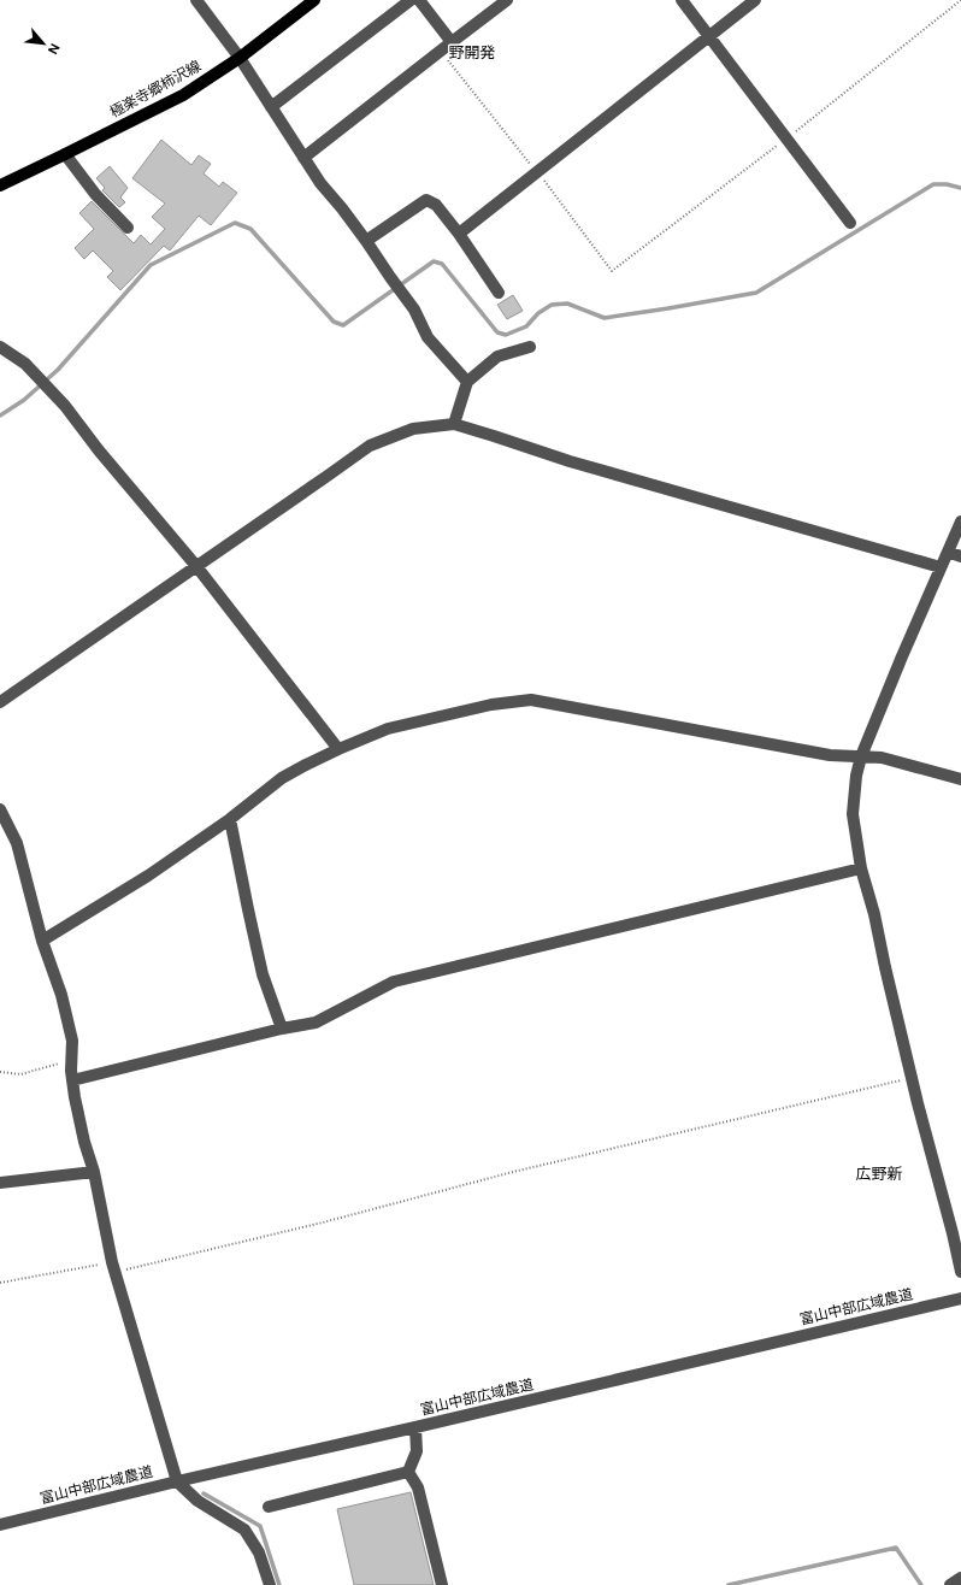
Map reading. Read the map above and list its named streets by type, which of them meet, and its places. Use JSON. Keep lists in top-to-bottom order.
{
  "streets": {
    "main road": ["極楽寺郷柿沢線"],
    "street": ["富山中部広域農道"]
  },
  "districts": ["野開発", "広野新"],
  "north": "bottom right"
}
